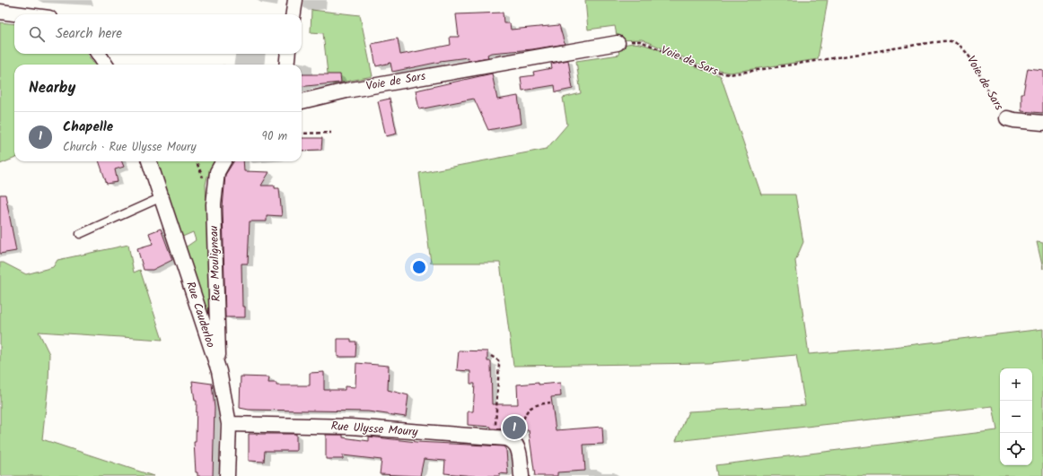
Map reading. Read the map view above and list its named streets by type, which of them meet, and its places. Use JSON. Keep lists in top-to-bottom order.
{
  "streets": {
    "street": [
      "Voie de Sars",
      "Rue Mouligneau",
      "Rue Cauderloo",
      "Rue Ulysse Moury"
    ]
  },
  "crossings": [
    ["Rue Mouligneau", "Rue Cauderloo"],
    ["Rue Cauderloo", "Rue Ulysse Moury"]
  ],
  "page": {
    "search": "Search here",
    "heading": "Nearby",
    "list": [
      {
        "mark": "1",
        "name": "Chapelle",
        "note": "Church · Rue Ulysse Moury",
        "value": "90 m"
      }
    ],
    "map_buttons": ["+", "−"],
    "pins": "1"
  }
}
